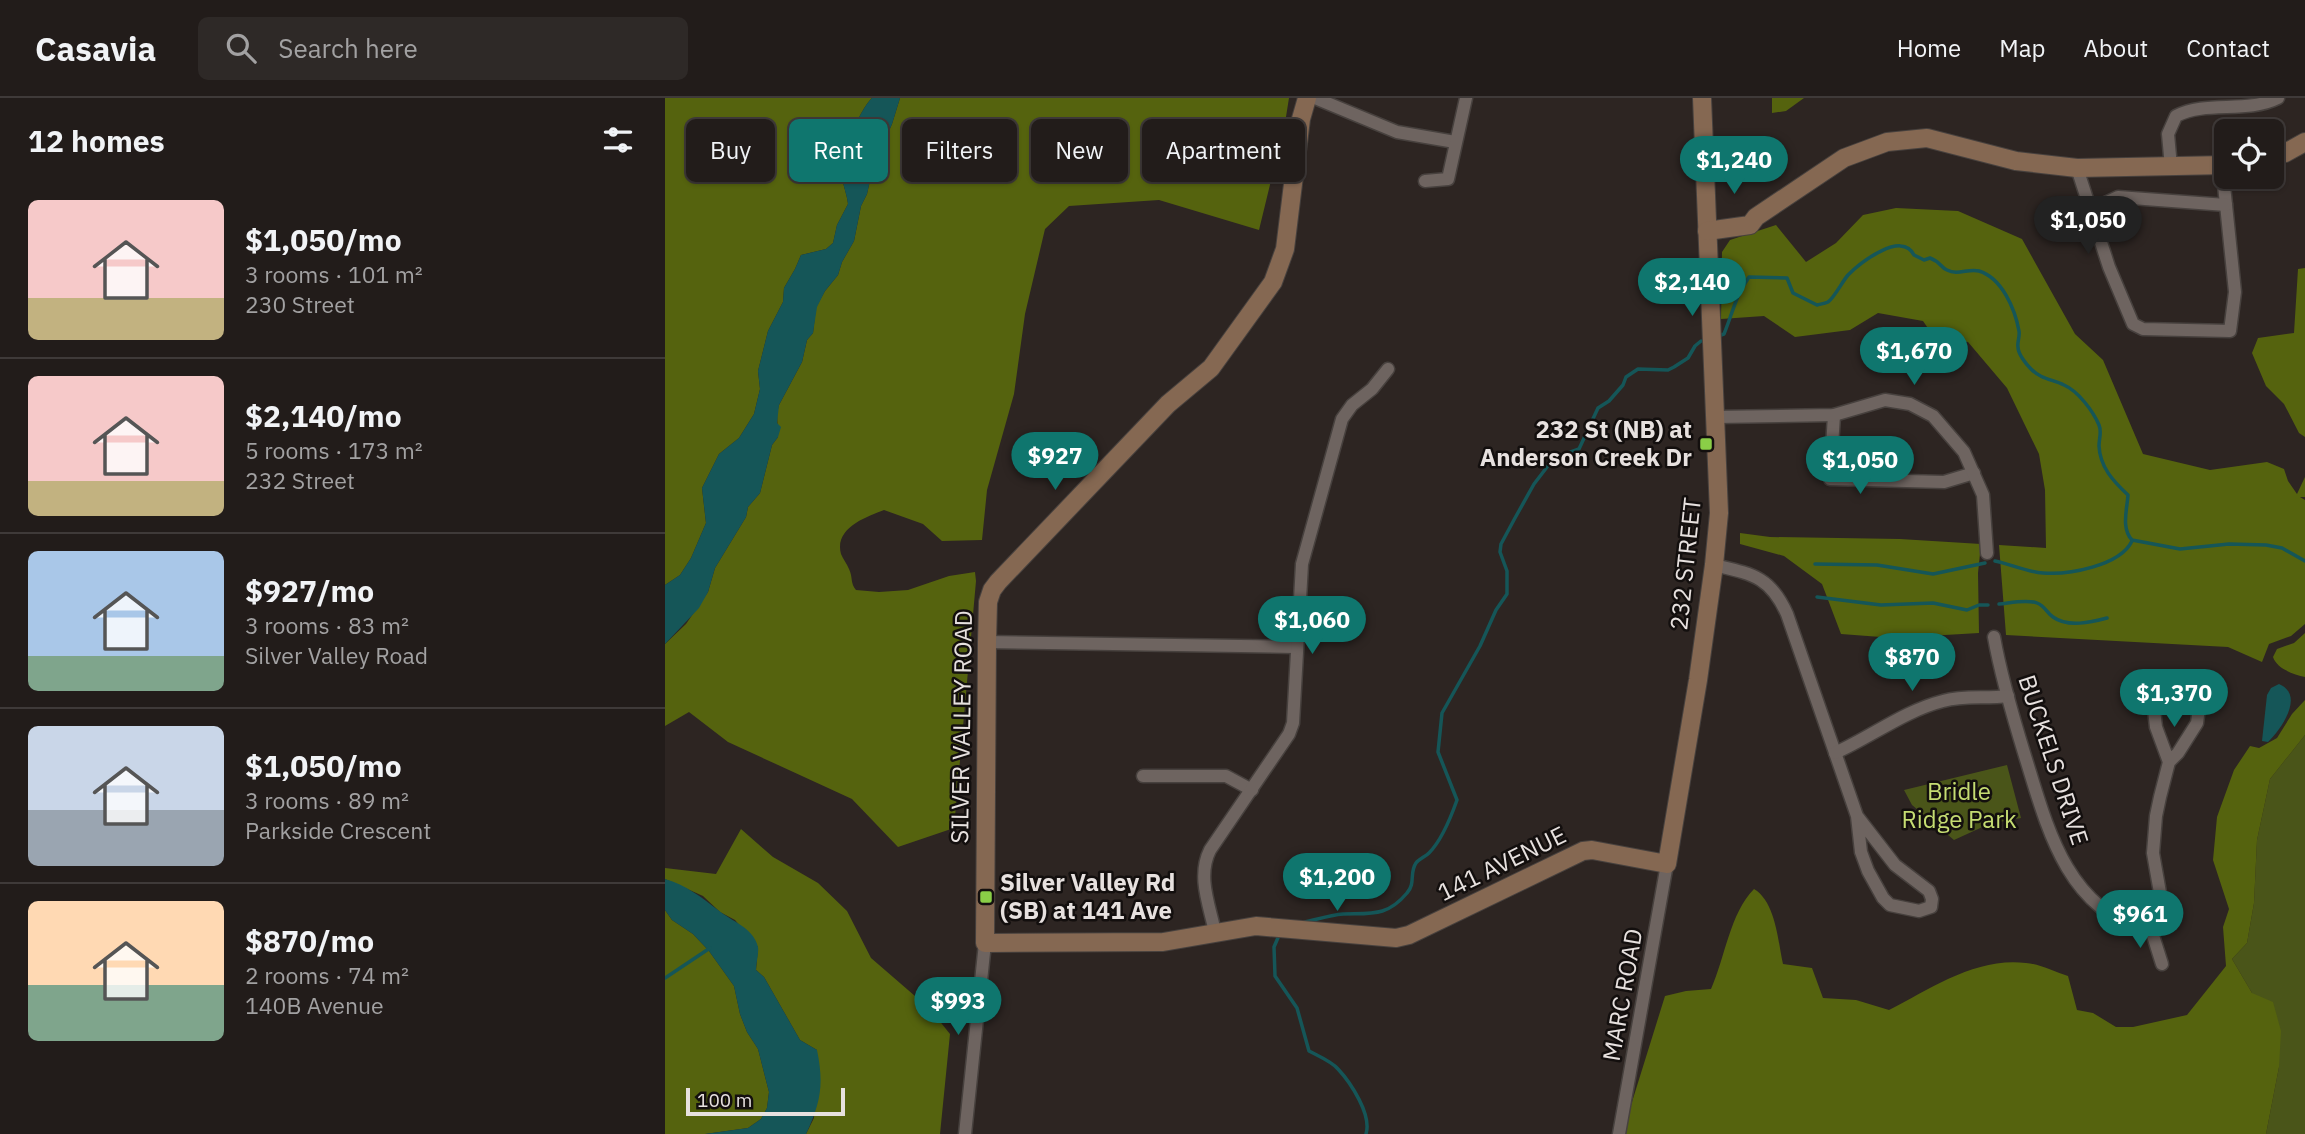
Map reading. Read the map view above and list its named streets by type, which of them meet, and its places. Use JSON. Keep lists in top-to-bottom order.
{
  "streets": {
    "street": [
      "232 STREET",
      "SILVER VALLEY ROAD",
      "BUCKELS DRIVE",
      "141 AVENUE",
      "MARC ROAD"
    ]
  },
  "crossings": [
    ["232 STREET", "141 AVENUE"],
    ["232 STREET", "MARC ROAD"],
    ["SILVER VALLEY ROAD", "141 AVENUE"],
    ["141 AVENUE", "MARC ROAD"]
  ],
  "parks": ["Bridle Ridge Park"],
  "places": {
    "transit": ["232 St (NB) at Anderson Creek Dr", "Silver Valley Rd (SB) at 141 Ave"]
  },
  "scale_bar": "100 m",
  "page": {
    "header": "Casavia",
    "search": "Search here",
    "nav": [
      "Home",
      "Map",
      "About",
      "Contact"
    ],
    "heading": "12 homes",
    "chip": [
      "Buy",
      "Rent",
      "Filters",
      "New",
      "Apartment"
    ],
    "price": [
      "$1,240",
      "$1,050",
      "$2,140",
      "$1,670",
      "$927",
      "$1,050",
      "$1,060",
      "$870",
      "$1,370",
      "$1,200",
      "$961",
      "$993"
    ],
    "list": [
      {
        "name": "$1,050/mo",
        "note": "3 rooms · 101 m² · 230 Street"
      },
      {
        "name": "$2,140/mo",
        "note": "5 rooms · 173 m² · 232 Street"
      },
      {
        "name": "$927/mo",
        "note": "3 rooms · 83 m² · Silver Valley Road"
      },
      {
        "name": "$1,050/mo",
        "note": "3 rooms · 89 m² · Parkside Crescent"
      },
      {
        "name": "$870/mo",
        "note": "2 rooms · 74 m² · 140B Avenue"
      }
    ],
    "scale": "100 m"
  }
}
